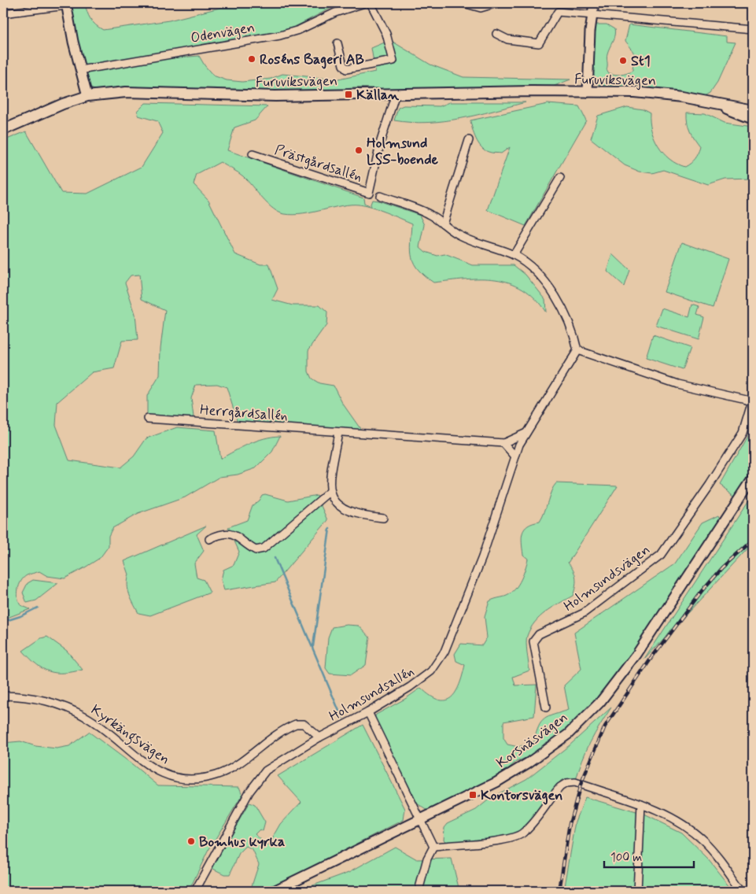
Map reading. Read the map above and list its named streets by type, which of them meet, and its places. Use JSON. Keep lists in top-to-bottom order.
{
  "streets": {
    "main road": ["Furuviksvägen"],
    "street": [
      "Odenvägen",
      "Prästgårdsallén",
      "Herrgårdsallén",
      "Holmsundsvägen",
      "Holmsundsallén",
      "Kyrkängsvägen",
      "Korsnäsvägen"
    ]
  },
  "crossings": [
    ["Furuviksvägen", "Prästgårdsallén"],
    ["Holmsundsvägen", "Holmsundsallén"],
    ["Holmsundsallén", "Kyrkängsvägen"]
  ],
  "places": {
    "other": [
      "Roséns Bageri AB",
      "St1",
      "Holmsund LSS-boende",
      "Bomhus kyrka"
    ],
    "transit": ["Källan", "Kontorsvägen"]
  },
  "scale_bar": "100 m"
}
